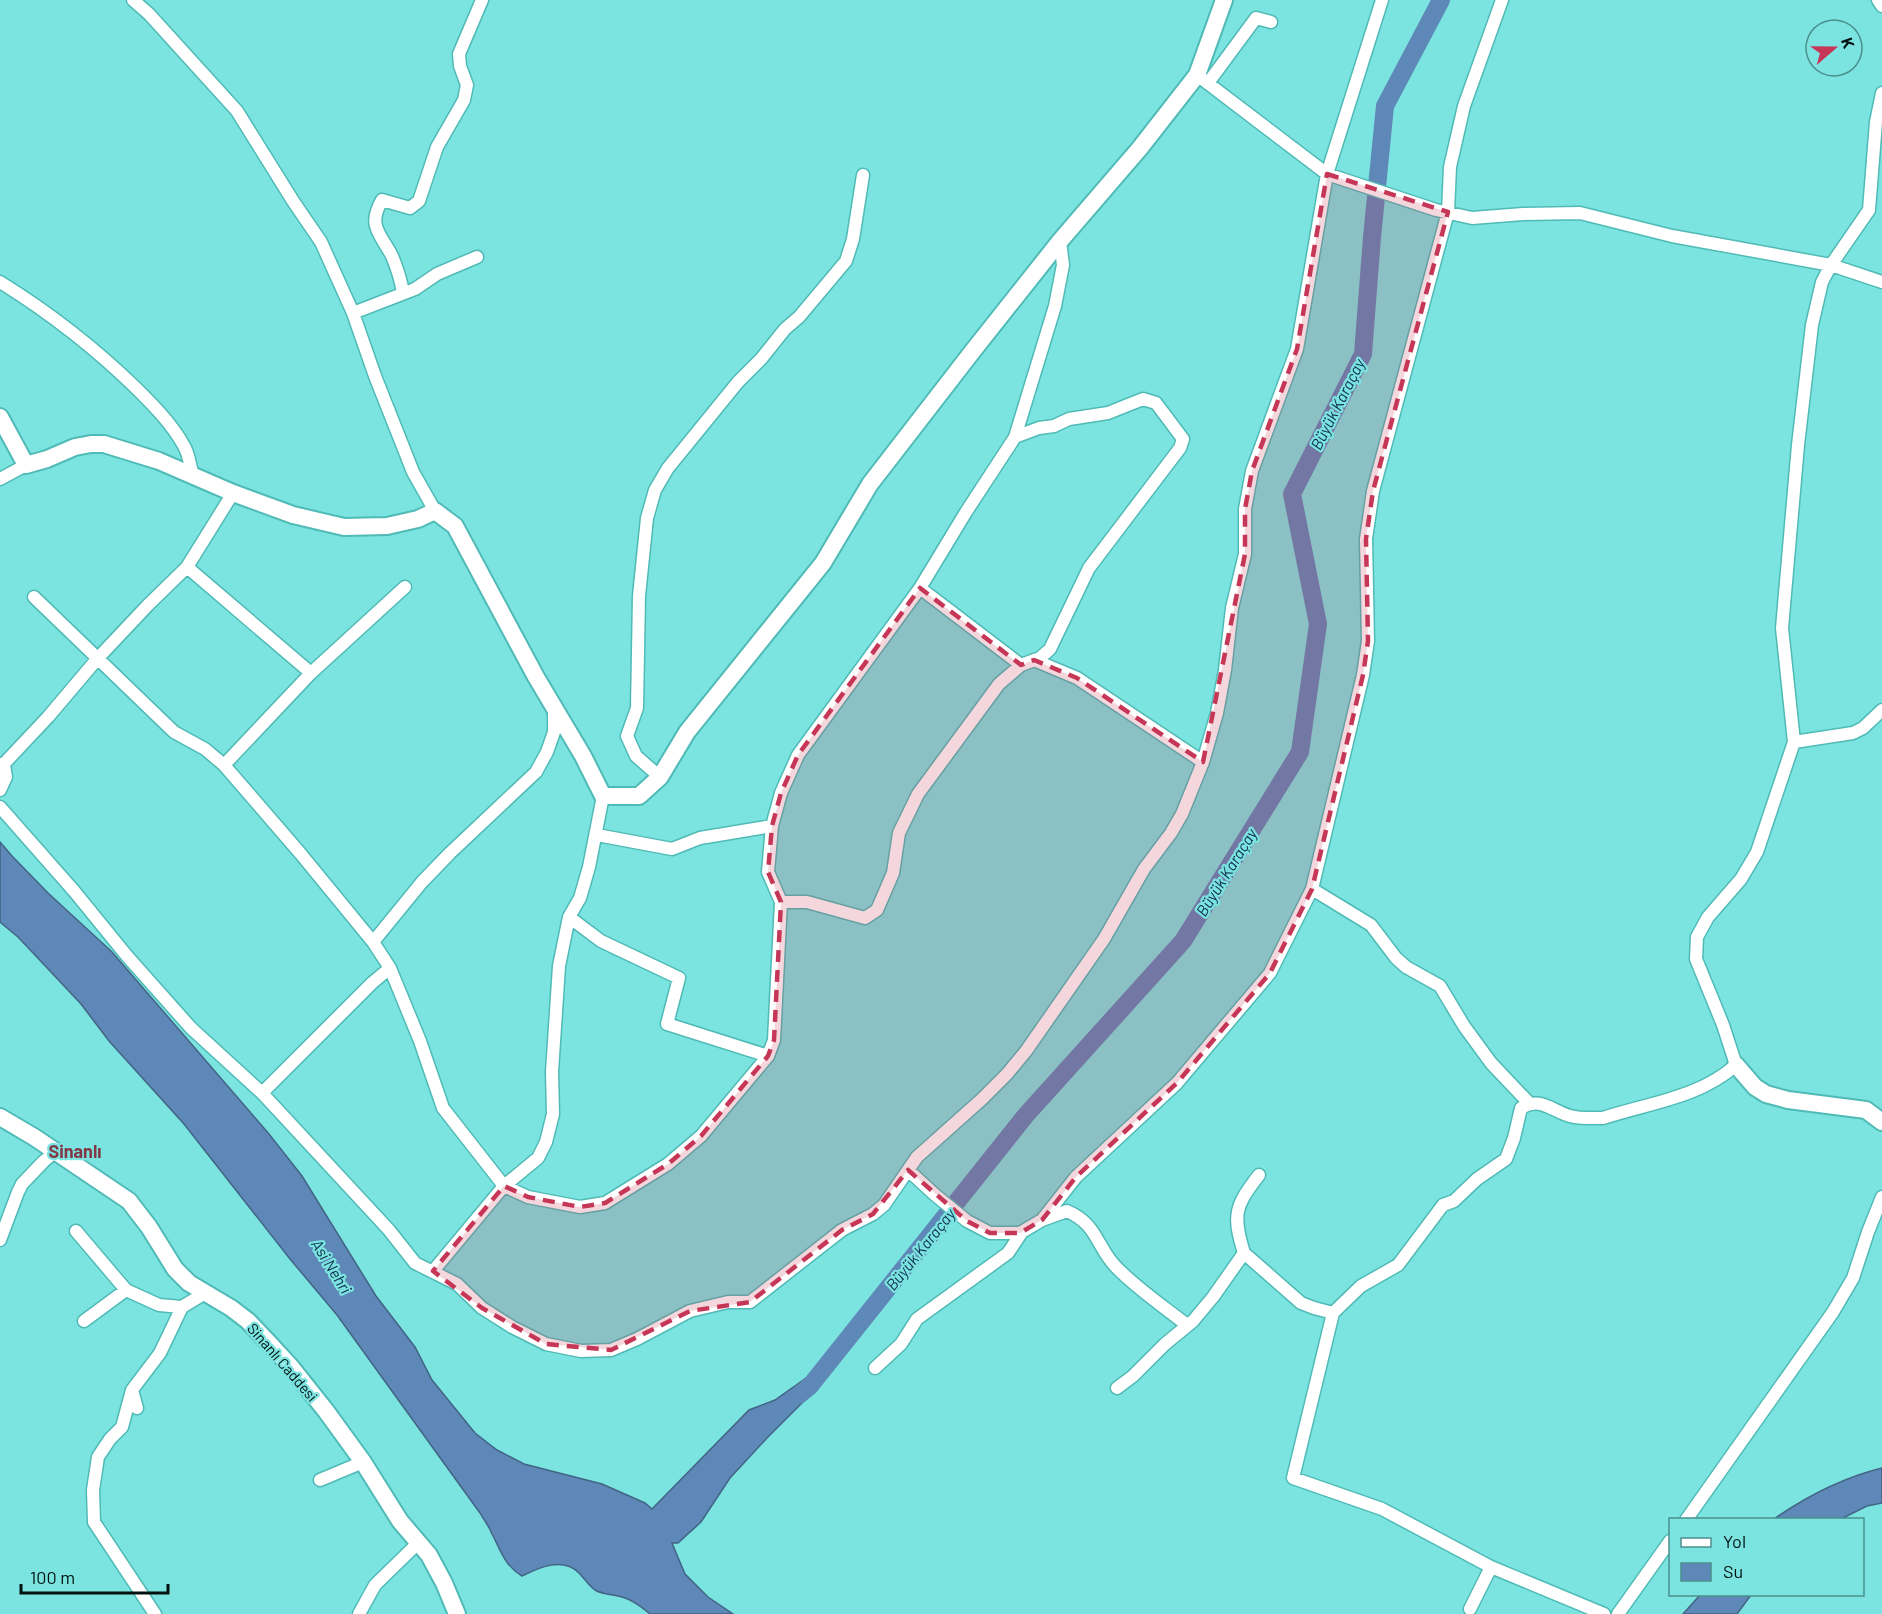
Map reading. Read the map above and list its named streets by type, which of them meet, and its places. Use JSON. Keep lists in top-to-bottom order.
{
  "streets": {
    "street": ["Sinanlı Caddesi"]
  },
  "districts": ["Sinanlı"],
  "water": ["Büyük Karaçay", "Asi Nehri"],
  "legend": ["Yol", "Su"],
  "scale_bar": "100 m",
  "north": "right"
}
